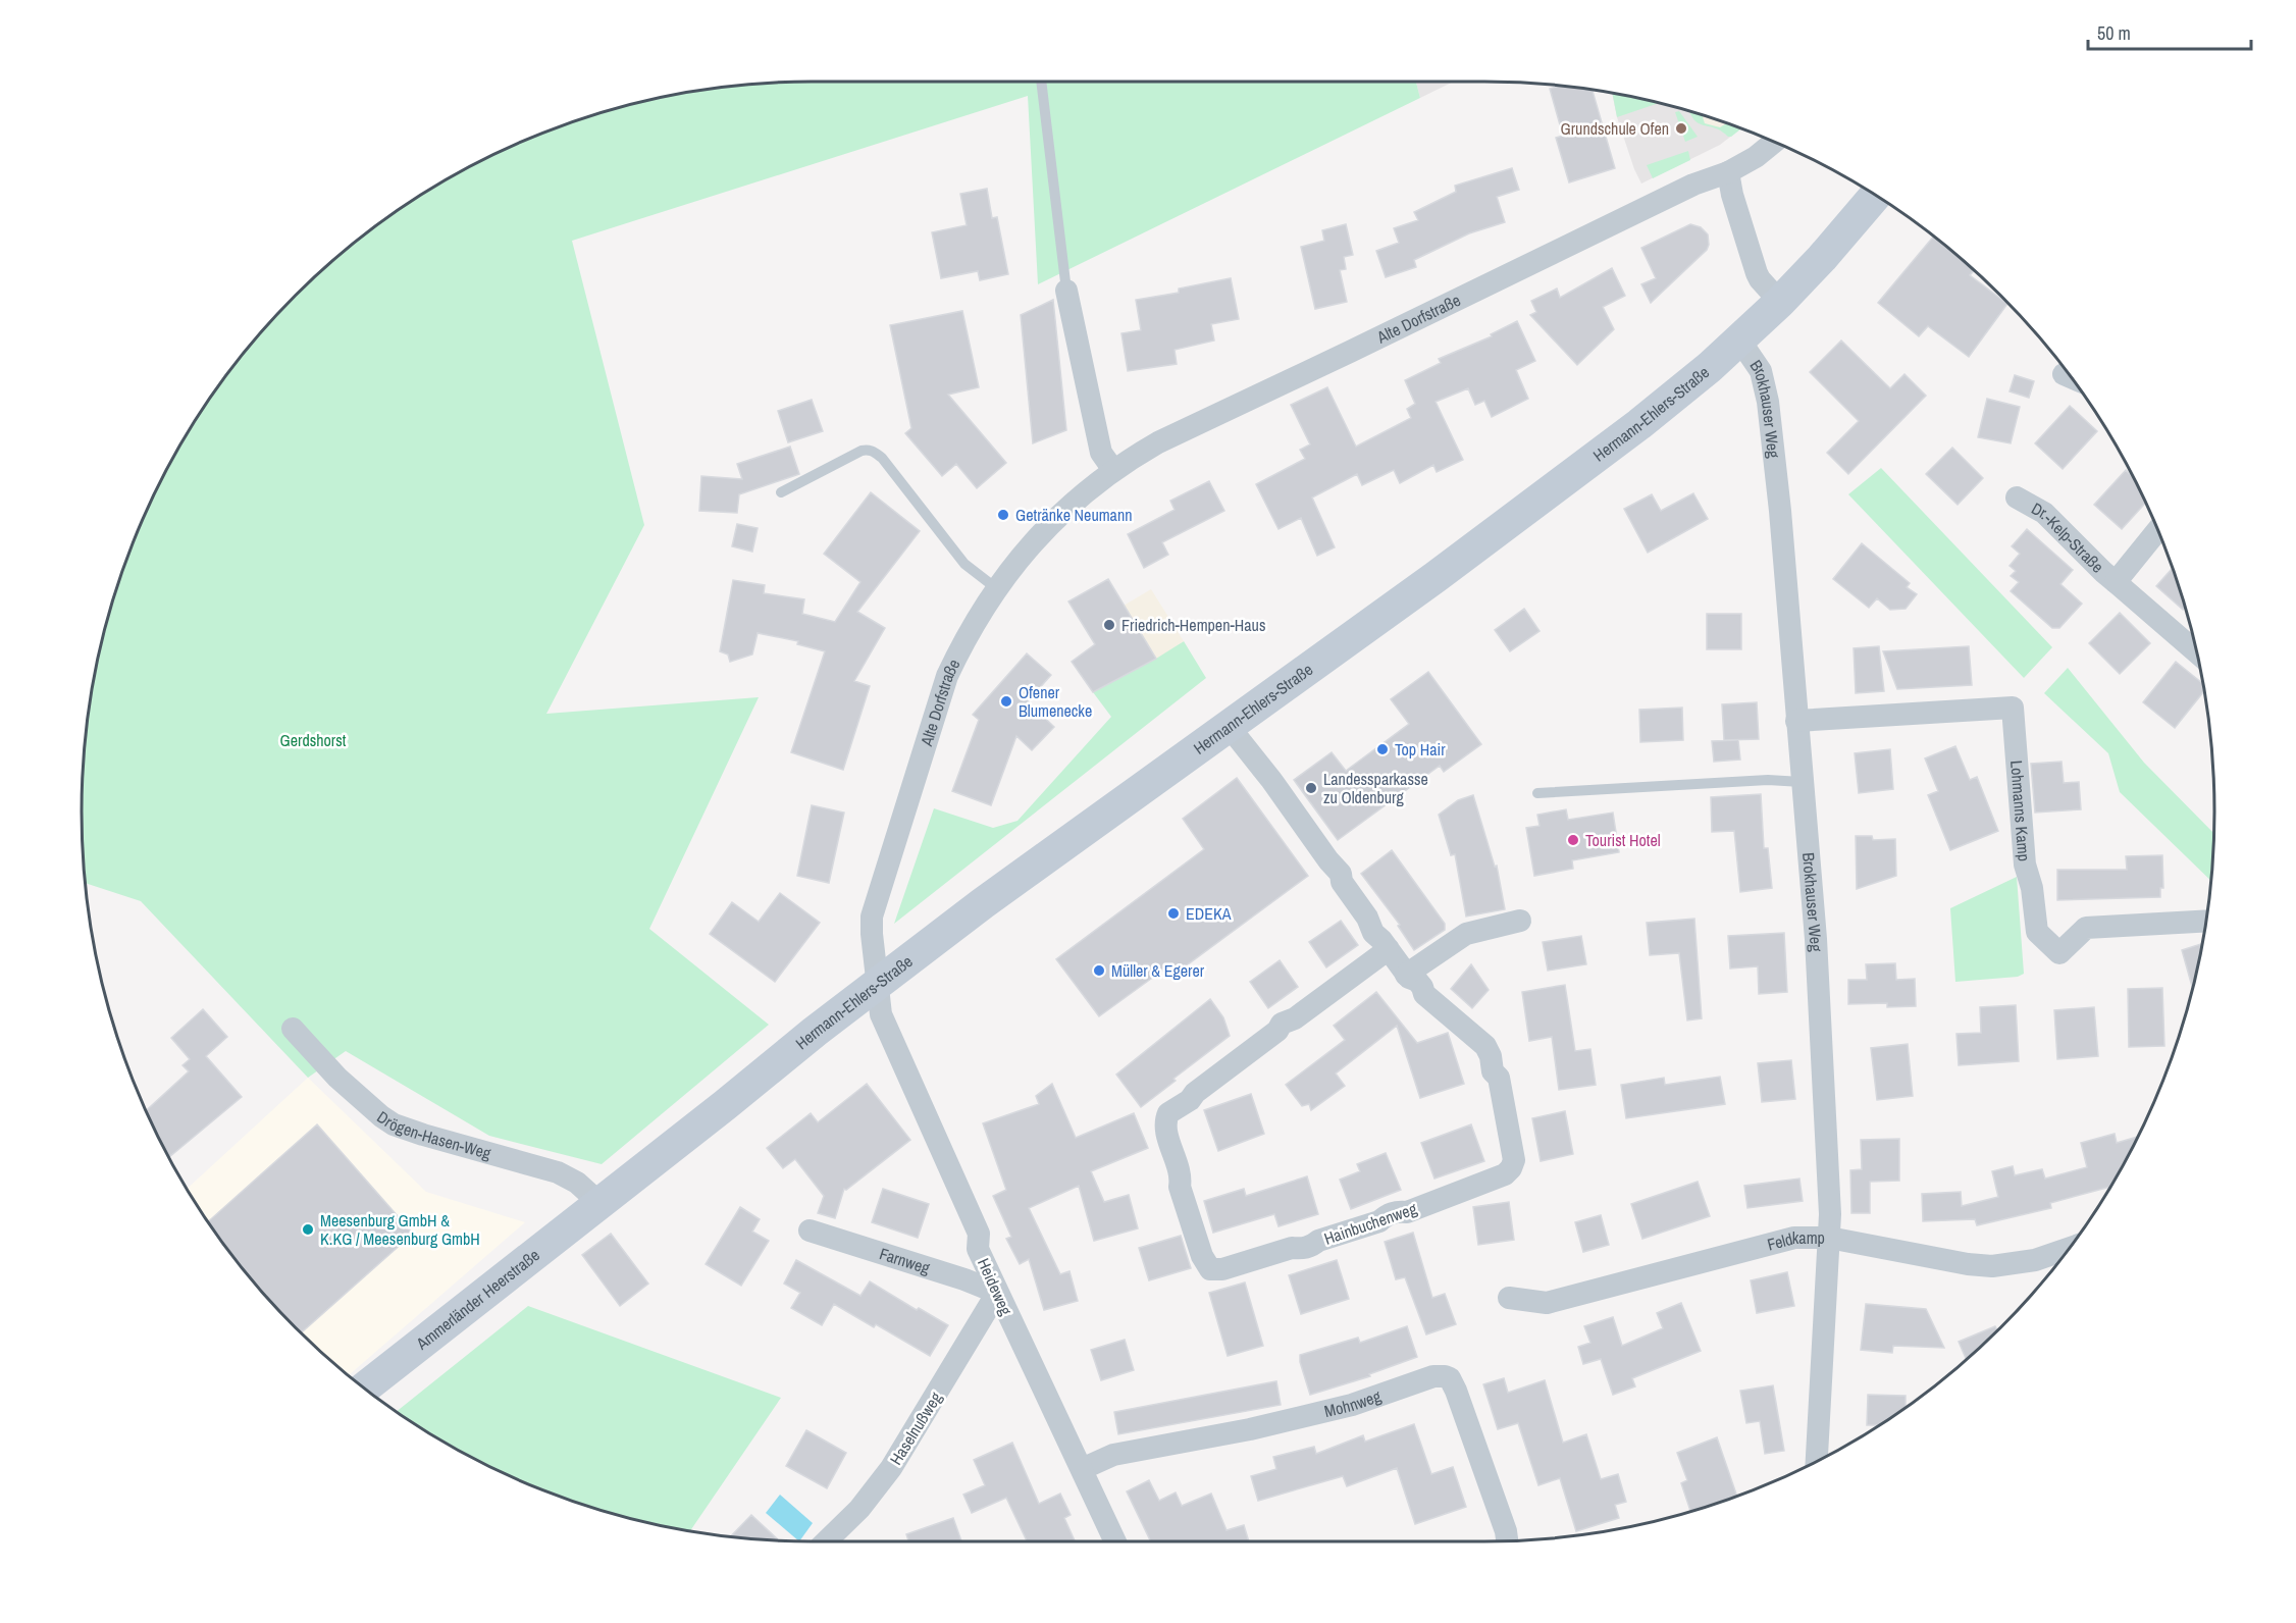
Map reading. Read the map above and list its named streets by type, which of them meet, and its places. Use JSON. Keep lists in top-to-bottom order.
{
  "streets": {
    "street": [
      "Alte Dorfstraße",
      "Brokhauser Weg",
      "Hermann-Ehlers-Straße",
      "Dr.-Kelp-Straße",
      "Lohmanns Kamp",
      "Drögen-Hasen-Weg",
      "Hainbuchenweg",
      "Feldkamp",
      "Farnweg",
      "Heideweg",
      "Ammerländer Heerstraße",
      "Mohnweg",
      "Haselnußweg"
    ]
  },
  "crossings": [
    ["Alte Dorfstraße", "Hermann-Ehlers-Straße"],
    ["Alte Dorfstraße", "Heideweg"],
    ["Brokhauser Weg", "Hermann-Ehlers-Straße"],
    ["Brokhauser Weg", "Lohmanns Kamp"],
    ["Brokhauser Weg", "Feldkamp"],
    ["Hermann-Ehlers-Straße", "Drögen-Hasen-Weg"],
    ["Hermann-Ehlers-Straße", "Hainbuchenweg"],
    ["Hermann-Ehlers-Straße", "Heideweg"],
    ["Hermann-Ehlers-Straße", "Ammerländer Heerstraße"],
    ["Drögen-Hasen-Weg", "Ammerländer Heerstraße"],
    ["Farnweg", "Heideweg"],
    ["Farnweg", "Haselnußweg"],
    ["Heideweg", "Mohnweg"],
    ["Heideweg", "Haselnußweg"]
  ],
  "parks": ["Gerdshorst"],
  "places": [
    "Grundschule Ofen",
    "Getränke Neumann",
    "Friedrich-Hempen-Haus",
    "Ofener Blumenecke",
    "Top Hair",
    "Landessparkasse zu Oldenburg",
    "Tourist Hotel",
    "EDEKA",
    "Müller & Egerer",
    "Meesenburg GmbH & K.KG / Meesenburg GmbH"
  ],
  "scale_bar": "50 m"
}
